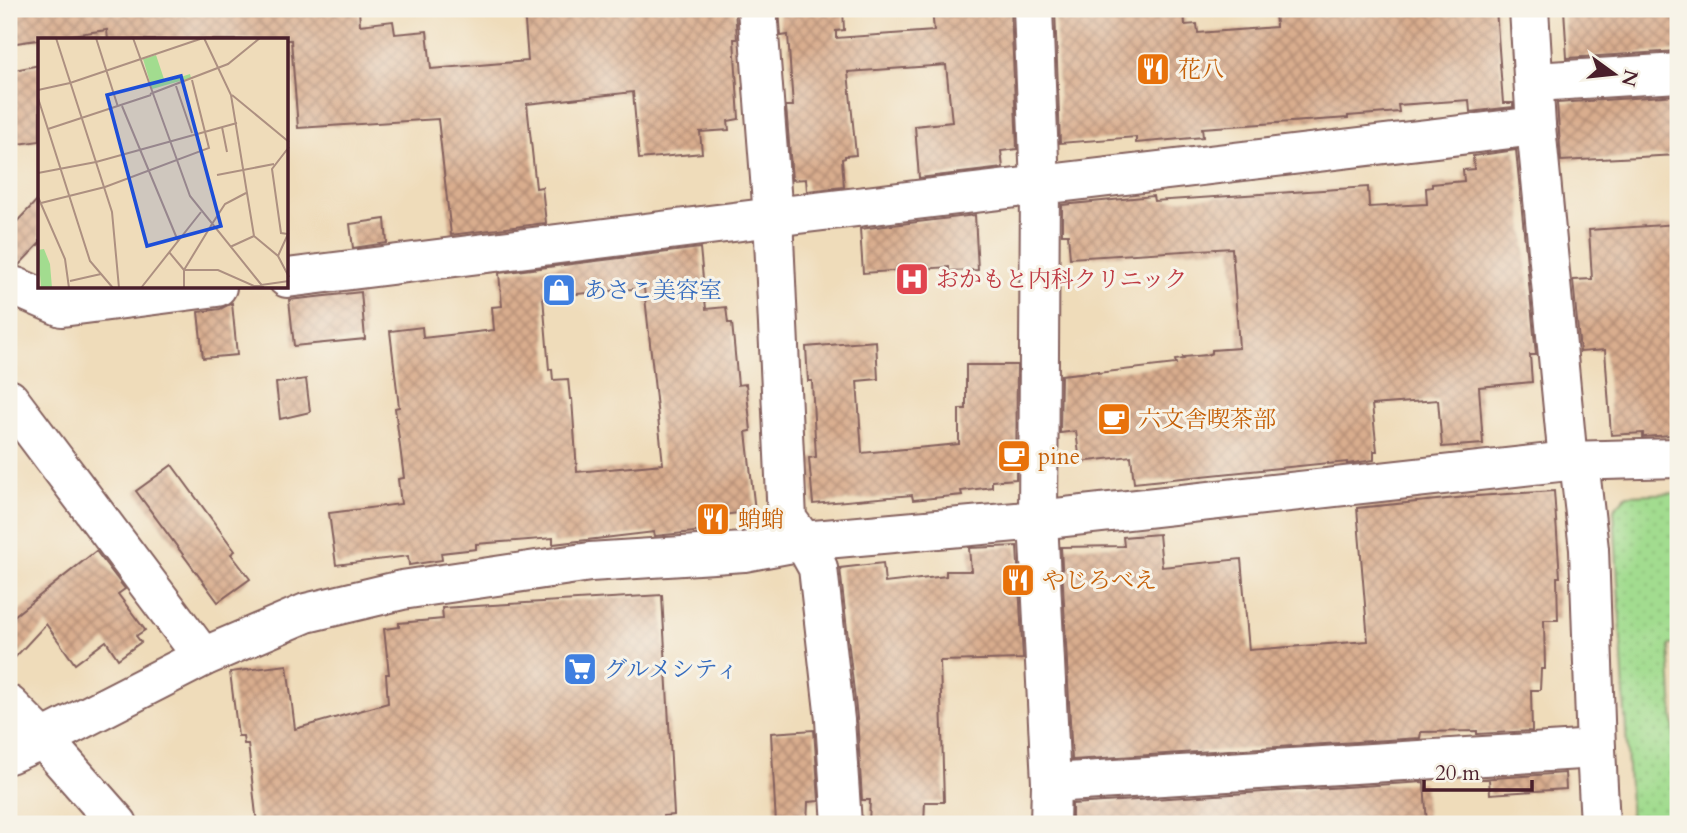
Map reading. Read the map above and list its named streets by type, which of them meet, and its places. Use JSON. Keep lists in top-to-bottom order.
{
  "places": {
    "restaurant": ["花八", "蛸蛸", "やじろべえ"],
    "hospital": ["おかもと内科クリニック"],
    "shop": ["あさこ美容室"],
    "cafe": ["六文舎喫茶部", "pine"],
    "supermarket": ["グルメシティ"]
  },
  "scale_bar": "20 m",
  "north": "right"
}
